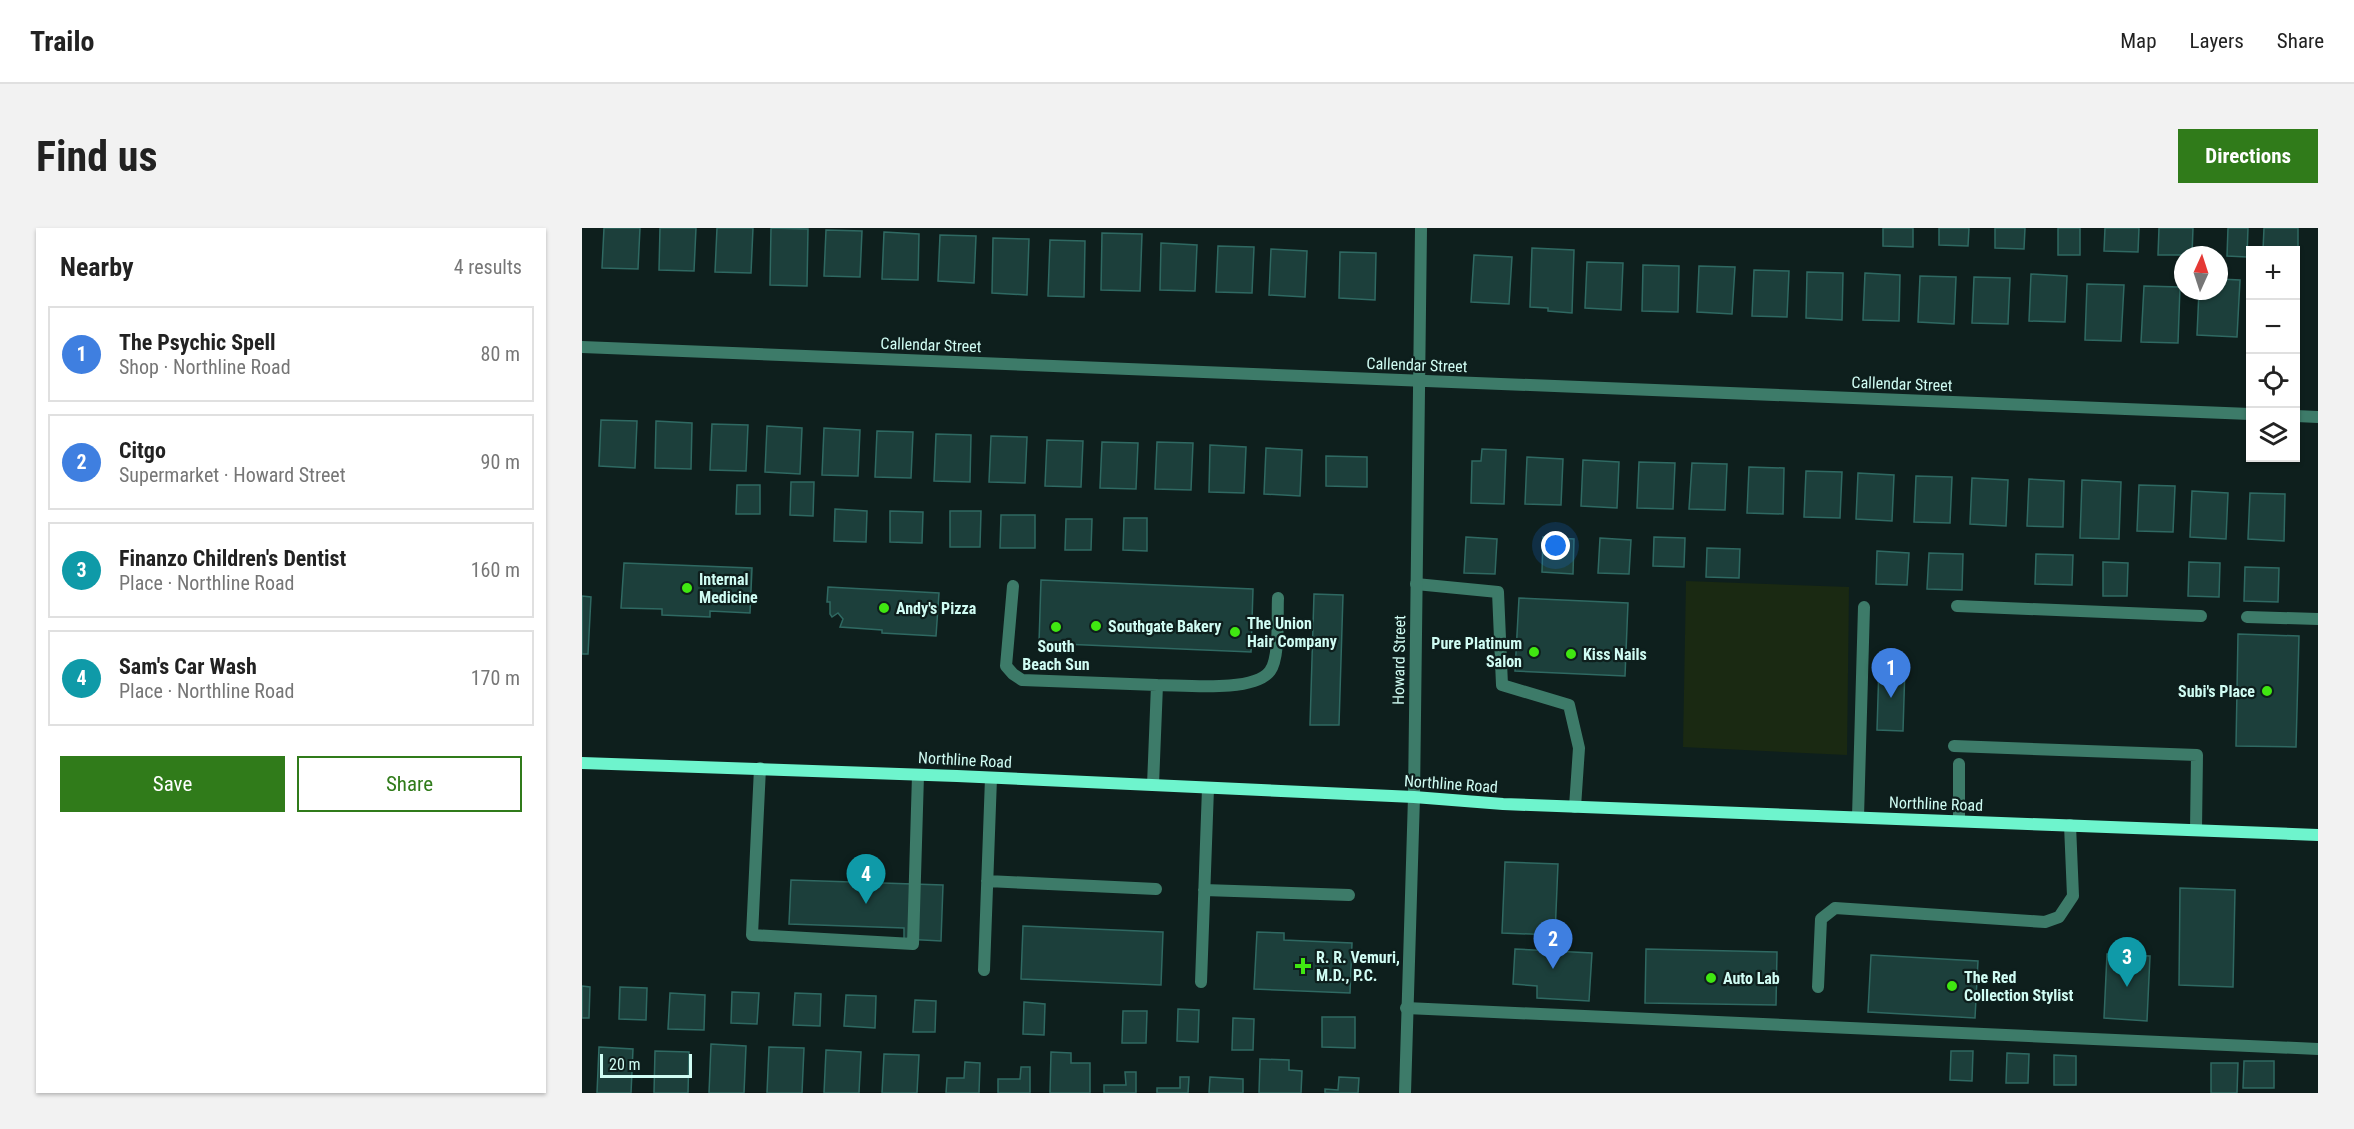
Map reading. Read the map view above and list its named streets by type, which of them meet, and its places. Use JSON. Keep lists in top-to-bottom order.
{
  "streets": {
    "main road": ["Northline Road"],
    "street": ["Callendar Street", "Howard Street"]
  },
  "crossings": [
    ["Callendar Street", "Howard Street"],
    ["Howard Street", "Northline Road"]
  ],
  "places": {
    "other": [
      "Internal Medicine",
      "Andy's Pizza",
      "Southgate Bakery",
      "South Beach Sun",
      "The Union Hair Company",
      "Pure Platinum Salon",
      "Kiss Nails",
      "Subi's Place",
      "Auto Lab",
      "The Red Collection Stylist"
    ],
    "health": ["R. R. Vemuri, M.D., P.C."]
  },
  "scale_bar": "20 m",
  "north": "top",
  "page": {
    "header": "Trailo",
    "nav": ["Map", "Layers", "Share"],
    "buttons": [
      "Directions",
      ["Save", "Share"]
    ],
    "title": "Find us",
    "heading": ["Nearby", "4 results"],
    "map_buttons": ["+", "−"],
    "list": [
      {
        "mark": "1",
        "name": "The Psychic Spell",
        "note": "Shop · Northline Road",
        "value": "80 m"
      },
      {
        "mark": "2",
        "name": "Citgo",
        "note": "Supermarket · Howard Street",
        "value": "90 m"
      },
      {
        "mark": "3",
        "name": "Finanzo Children's Dentist",
        "note": "Place · Northline Road",
        "value": "160 m"
      },
      {
        "mark": "4",
        "name": "Sam's Car Wash",
        "note": "Place · Northline Road",
        "value": "170 m"
      }
    ],
    "pins": [
      "1",
      "4",
      "2",
      "3"
    ],
    "scale": "20 m"
  }
}
